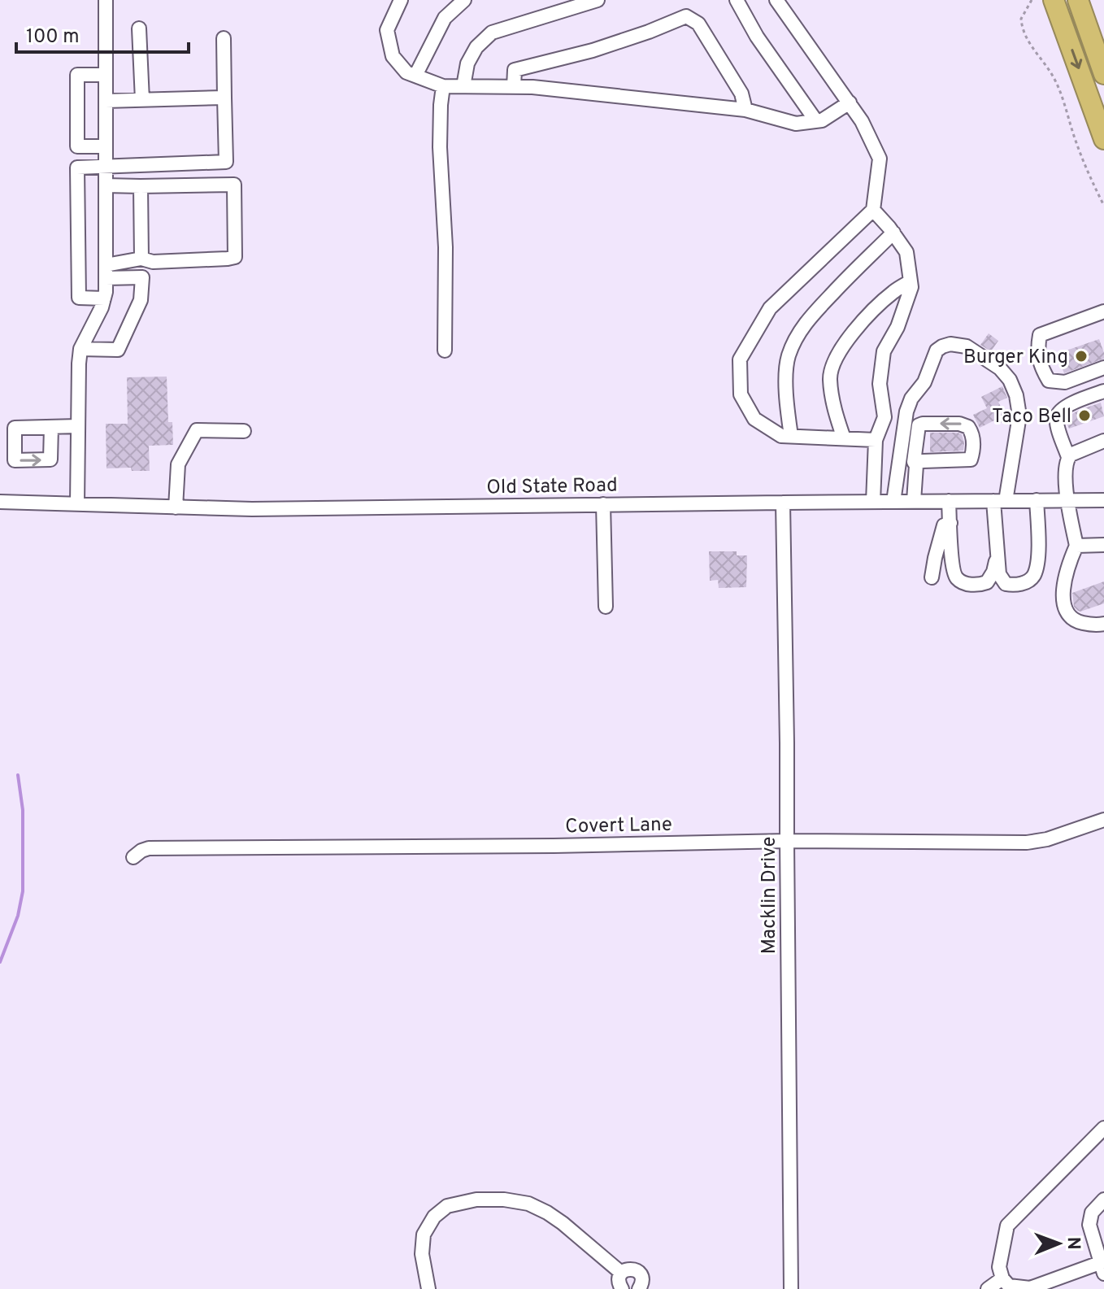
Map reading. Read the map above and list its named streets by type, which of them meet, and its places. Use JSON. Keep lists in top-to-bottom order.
{
  "streets": {
    "street": ["Old State Road", "Covert Lane", "Macklin Drive"]
  },
  "crossings": [
    ["Old State Road", "Macklin Drive"],
    ["Covert Lane", "Macklin Drive"]
  ],
  "places": ["Burger King", "Taco Bell"],
  "scale_bar": "100 m",
  "north": "right"
}
